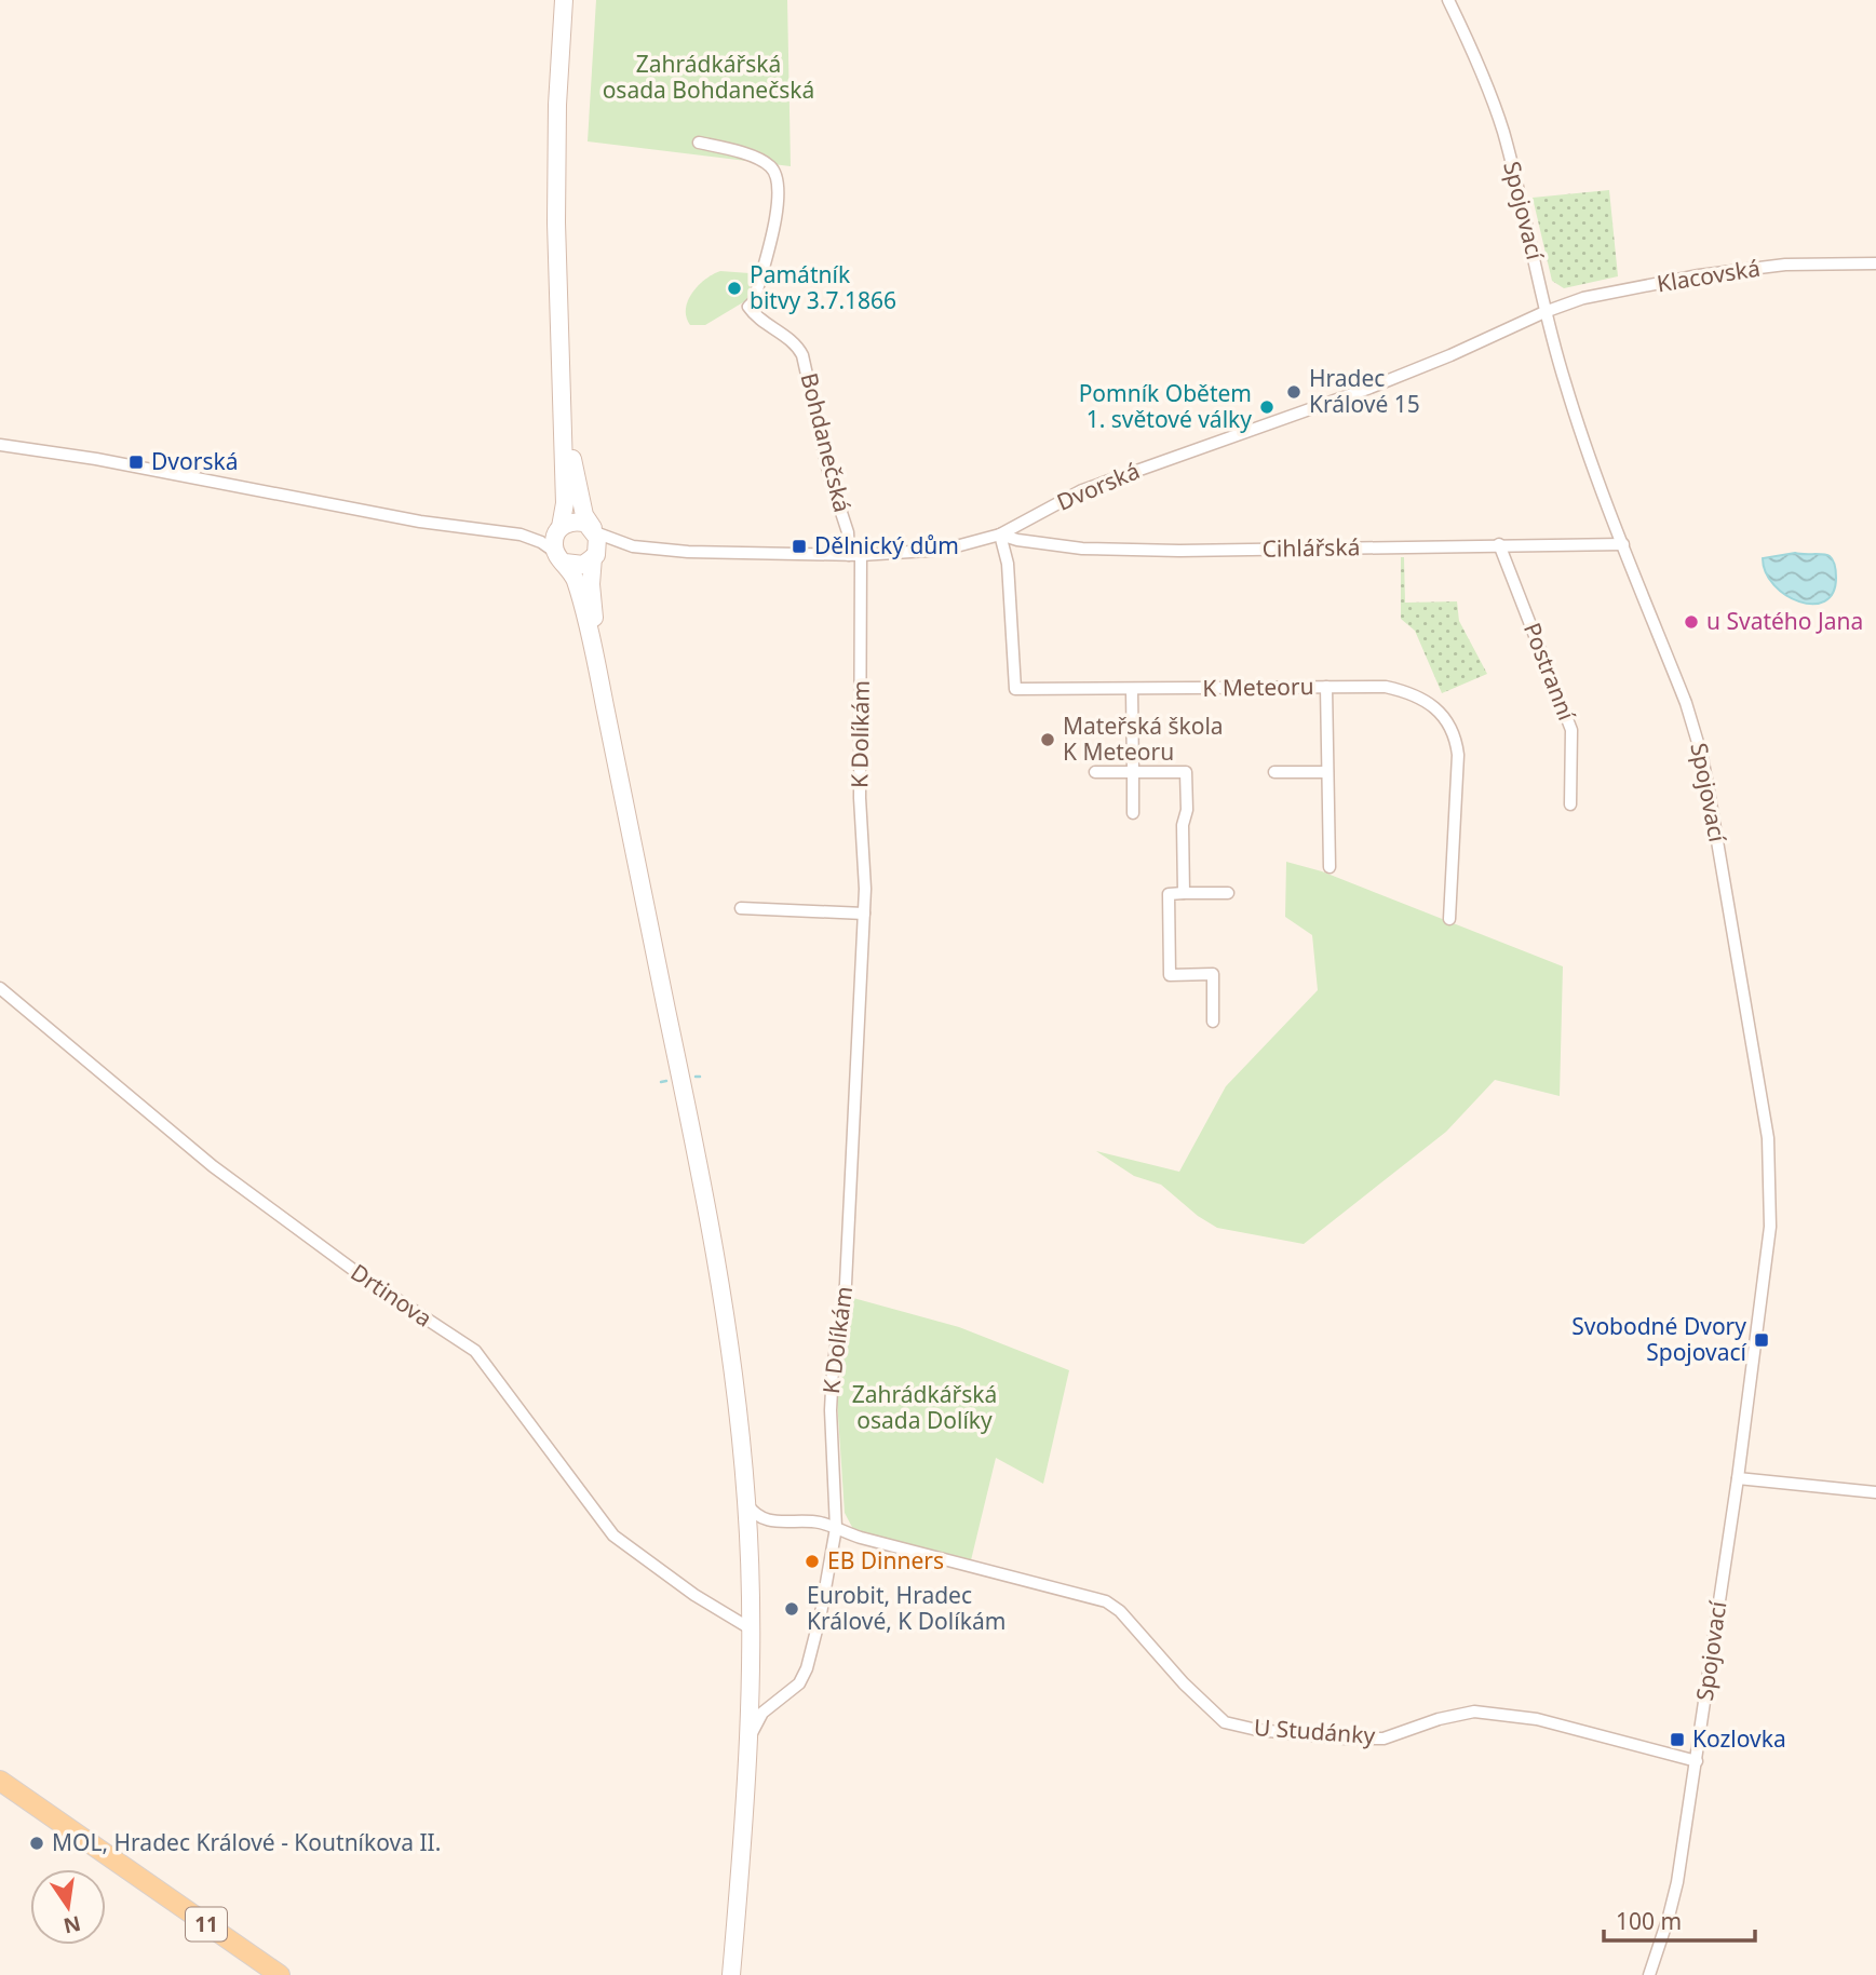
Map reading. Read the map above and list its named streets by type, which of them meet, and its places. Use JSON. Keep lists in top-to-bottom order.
{
  "streets": {
    "main road": ["Dvorská", "11"],
    "street": [
      "Spojovací",
      "Klacovská",
      "Bohdanečská",
      "Cihlářská",
      "Postranní",
      "K Meteoru",
      "K Dolíkám",
      "Drtinova",
      "U Studánky"
    ]
  },
  "crossings": [
    ["Spojovací", "Klacovská"],
    ["Spojovací", "Dvorská"],
    ["Spojovací", "Cihlářská"],
    ["Spojovací", "U Studánky"],
    ["Klacovská", "Dvorská"],
    ["Bohdanečská", "Dvorská"],
    ["Bohdanečská", "K Dolíkám"],
    ["Dvorská", "Cihlářská"],
    ["Dvorská", "K Meteoru"],
    ["Dvorská", "K Dolíkám"],
    ["Cihlářská", "Postranní"],
    ["Cihlářská", "K Meteoru"],
    ["K Dolíkám", "U Studánky"]
  ],
  "parks": ["Zahrádkářská osada Bohdanečská", "Zahrádkářská osada Dolíky"],
  "places": {
    "other": [
      "Památník bitvy 3.7.1866",
      "Hradec Králové 15",
      "Pomník Obětem 1. světové války",
      "u Svatého Jana",
      "Mateřská škola K Meteoru",
      "EB Dinners",
      "Eurobit, Hradec Králové, K Dolíkám",
      "MOL, Hradec Králové - Koutníkova II."
    ],
    "transit": [
      "Dvorská",
      "Dělnický dům",
      "Svobodné Dvory Spojovací",
      "Kozlovka"
    ]
  },
  "scale_bar": "100 m",
  "north": "bottom"
}
